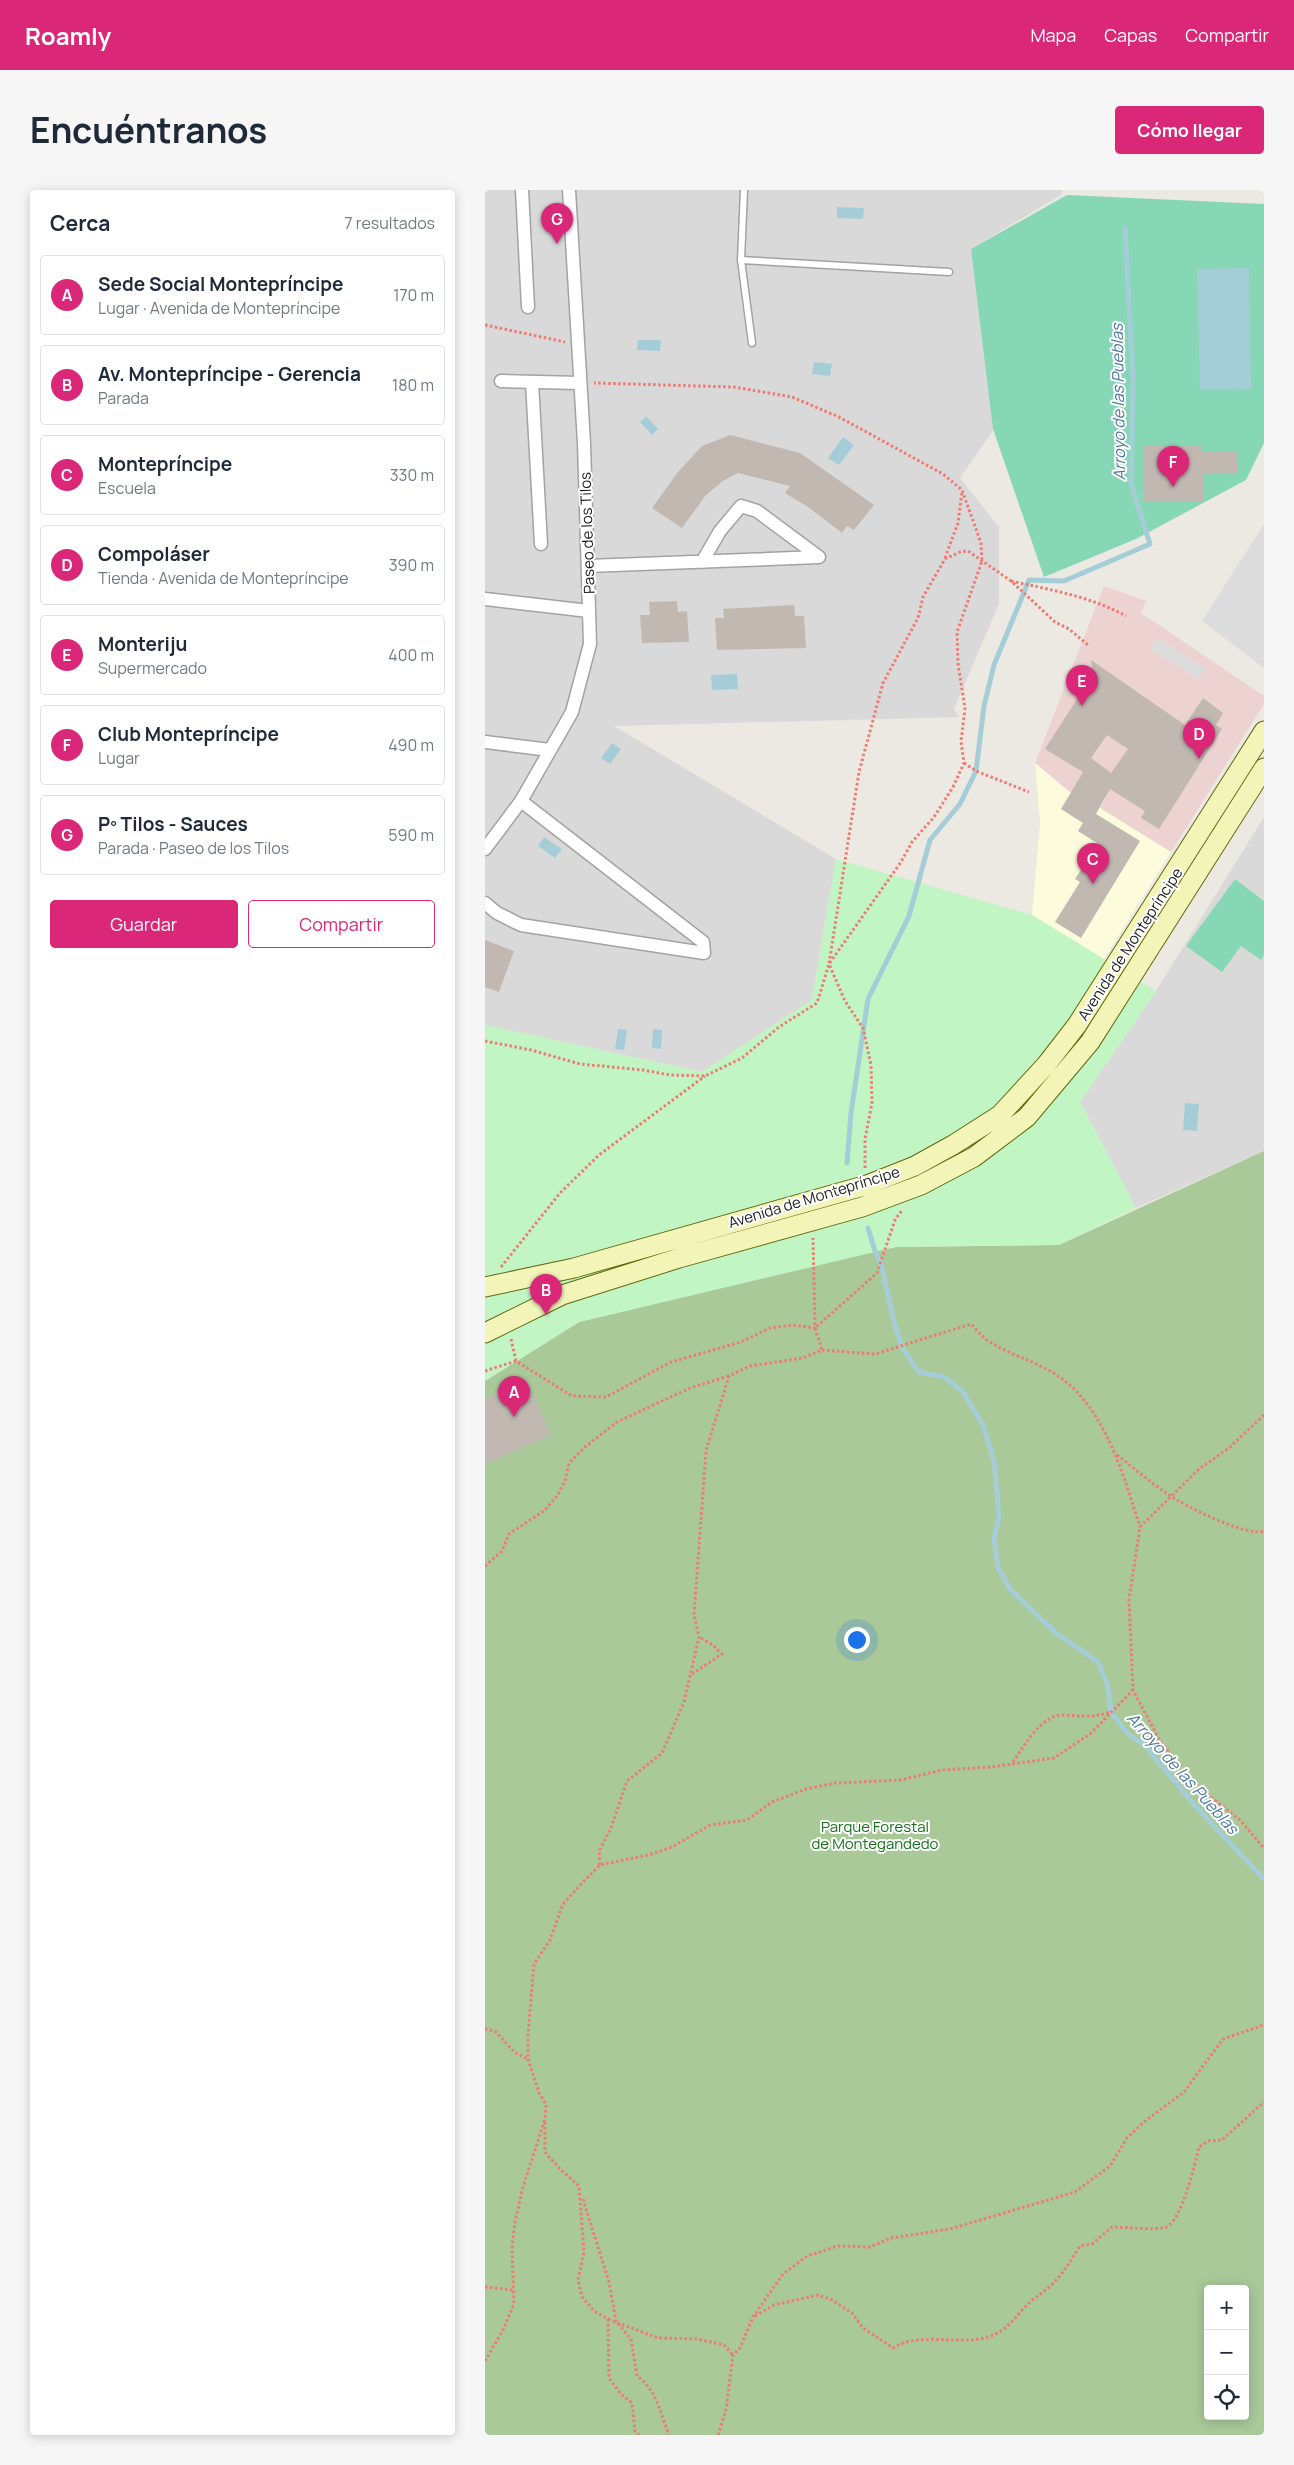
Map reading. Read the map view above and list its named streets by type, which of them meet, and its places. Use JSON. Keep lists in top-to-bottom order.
{
  "streets": {
    "street": ["Paseo de los Tilos", "Avenida de Montepríncipe"]
  },
  "water": ["Arroyo de las Pueblas"],
  "parks": ["Parque Forestal de Montegandedo"],
  "page": {
    "header": "Roamly",
    "nav": ["Mapa", "Capas", "Compartir"],
    "title": "Encuéntranos",
    "buttons": [
      "Cómo llegar",
      ["Guardar", "Compartir"]
    ],
    "heading": ["Cerca", "7 resultados"],
    "pins": [
      "G",
      "F",
      "E",
      "D",
      "C",
      "B",
      "A"
    ],
    "list": [
      {
        "mark": "A",
        "name": "Sede Social Montepríncipe",
        "note": "Lugar · Avenida de Montepríncipe",
        "value": "170 m"
      },
      {
        "mark": "B",
        "name": "Av. Montepríncipe - Gerencia",
        "note": "Parada",
        "value": "180 m"
      },
      {
        "mark": "C",
        "name": "Montepríncipe",
        "note": "Escuela",
        "value": "330 m"
      },
      {
        "mark": "D",
        "name": "Compoláser",
        "note": "Tienda · Avenida de Montepríncipe",
        "value": "390 m"
      },
      {
        "mark": "E",
        "name": "Monteriju",
        "note": "Supermercado",
        "value": "400 m"
      },
      {
        "mark": "F",
        "name": "Club Montepríncipe",
        "note": "Lugar",
        "value": "490 m"
      },
      {
        "mark": "G",
        "name": "Pº Tilos - Sauces",
        "note": "Parada · Paseo de los Tilos",
        "value": "590 m"
      }
    ],
    "map_buttons": ["+", "−"]
  }
}
